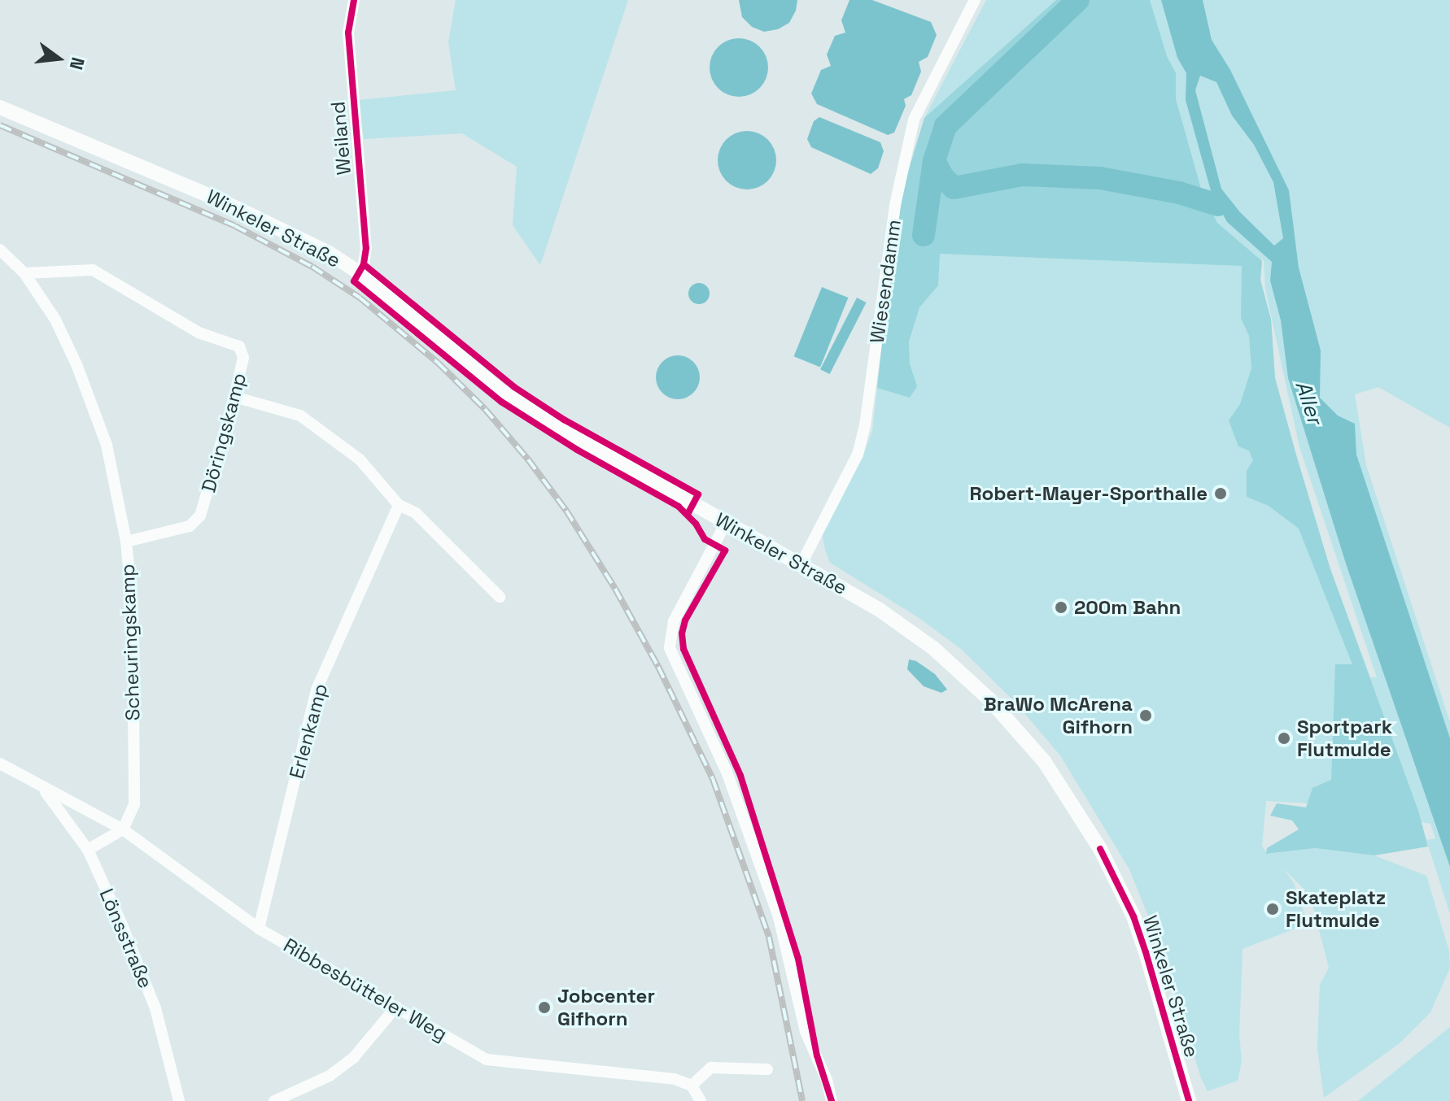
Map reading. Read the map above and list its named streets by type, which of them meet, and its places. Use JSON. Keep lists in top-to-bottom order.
{
  "streets": {
    "street": [
      "Weiland",
      "Winkeler Straße",
      "Wiesendamm",
      "Döringskamp",
      "Scheuringskamp",
      "Erlenkamp",
      "Lönsstraße",
      "Ribbesbütteler Weg"
    ]
  },
  "crossings": [
    ["Weiland", "Winkeler Straße"],
    ["Winkeler Straße", "Wiesendamm"],
    ["Döringskamp", "Scheuringskamp"],
    ["Scheuringskamp", "Ribbesbütteler Weg"],
    ["Erlenkamp", "Ribbesbütteler Weg"],
    ["Lönsstraße", "Ribbesbütteler Weg"]
  ],
  "water": ["Aller"],
  "places": [
    "Robert-Mayer-Sporthalle",
    "200m Bahn",
    "BraWo McArena Gifhorn",
    "Sportpark Flutmulde",
    "Skateplatz Flutmulde",
    "Jobcenter Gifhorn"
  ],
  "north": "right"
}
